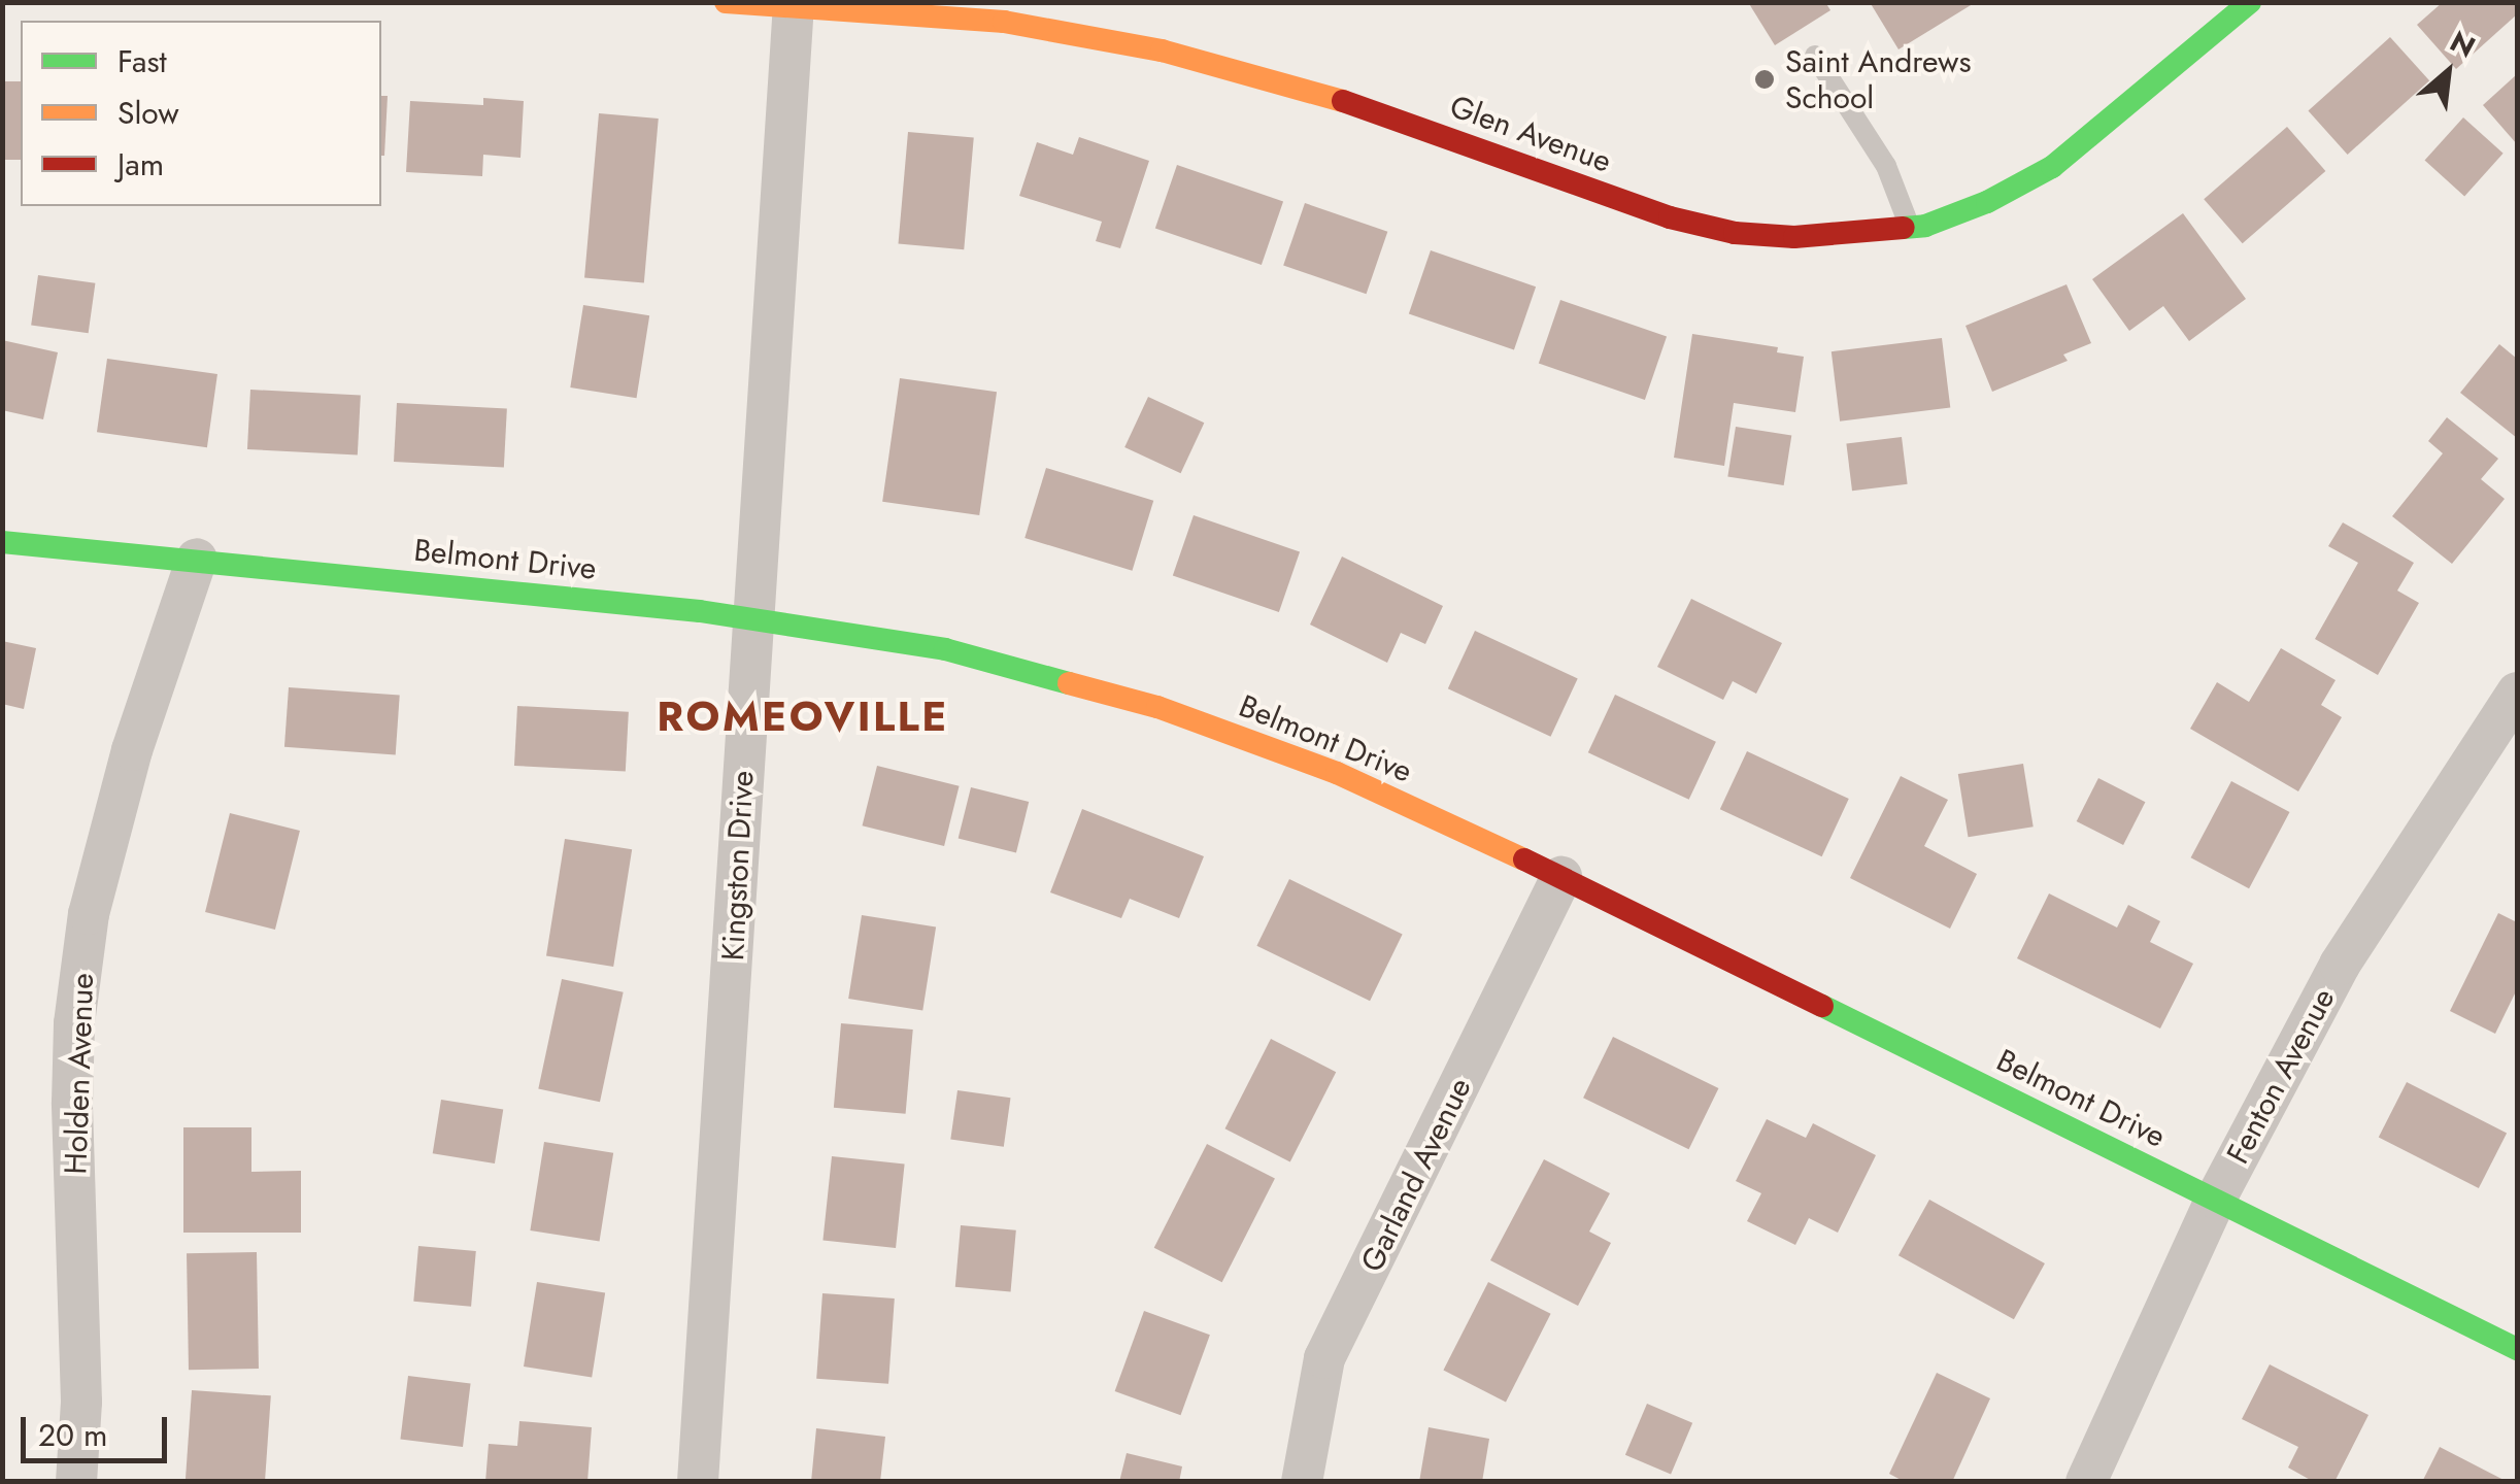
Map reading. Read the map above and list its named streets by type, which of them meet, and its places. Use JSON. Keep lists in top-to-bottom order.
{
  "streets": {
    "street": [
      "Glen Avenue",
      "Belmont Drive",
      "Kingston Drive",
      "Holden Avenue",
      "Fenton Avenue",
      "Garland Avenue"
    ]
  },
  "crossings": [
    ["Glen Avenue", "Kingston Drive"],
    ["Belmont Drive", "Kingston Drive"],
    ["Belmont Drive", "Holden Avenue"],
    ["Belmont Drive", "Fenton Avenue"],
    ["Belmont Drive", "Garland Avenue"]
  ],
  "districts": ["ROMEOVILLE"],
  "places": ["Saint Andrews School"],
  "legend": ["Fast", "Slow", "Jam"],
  "scale_bar": "20 m",
  "north": "top right"
}
